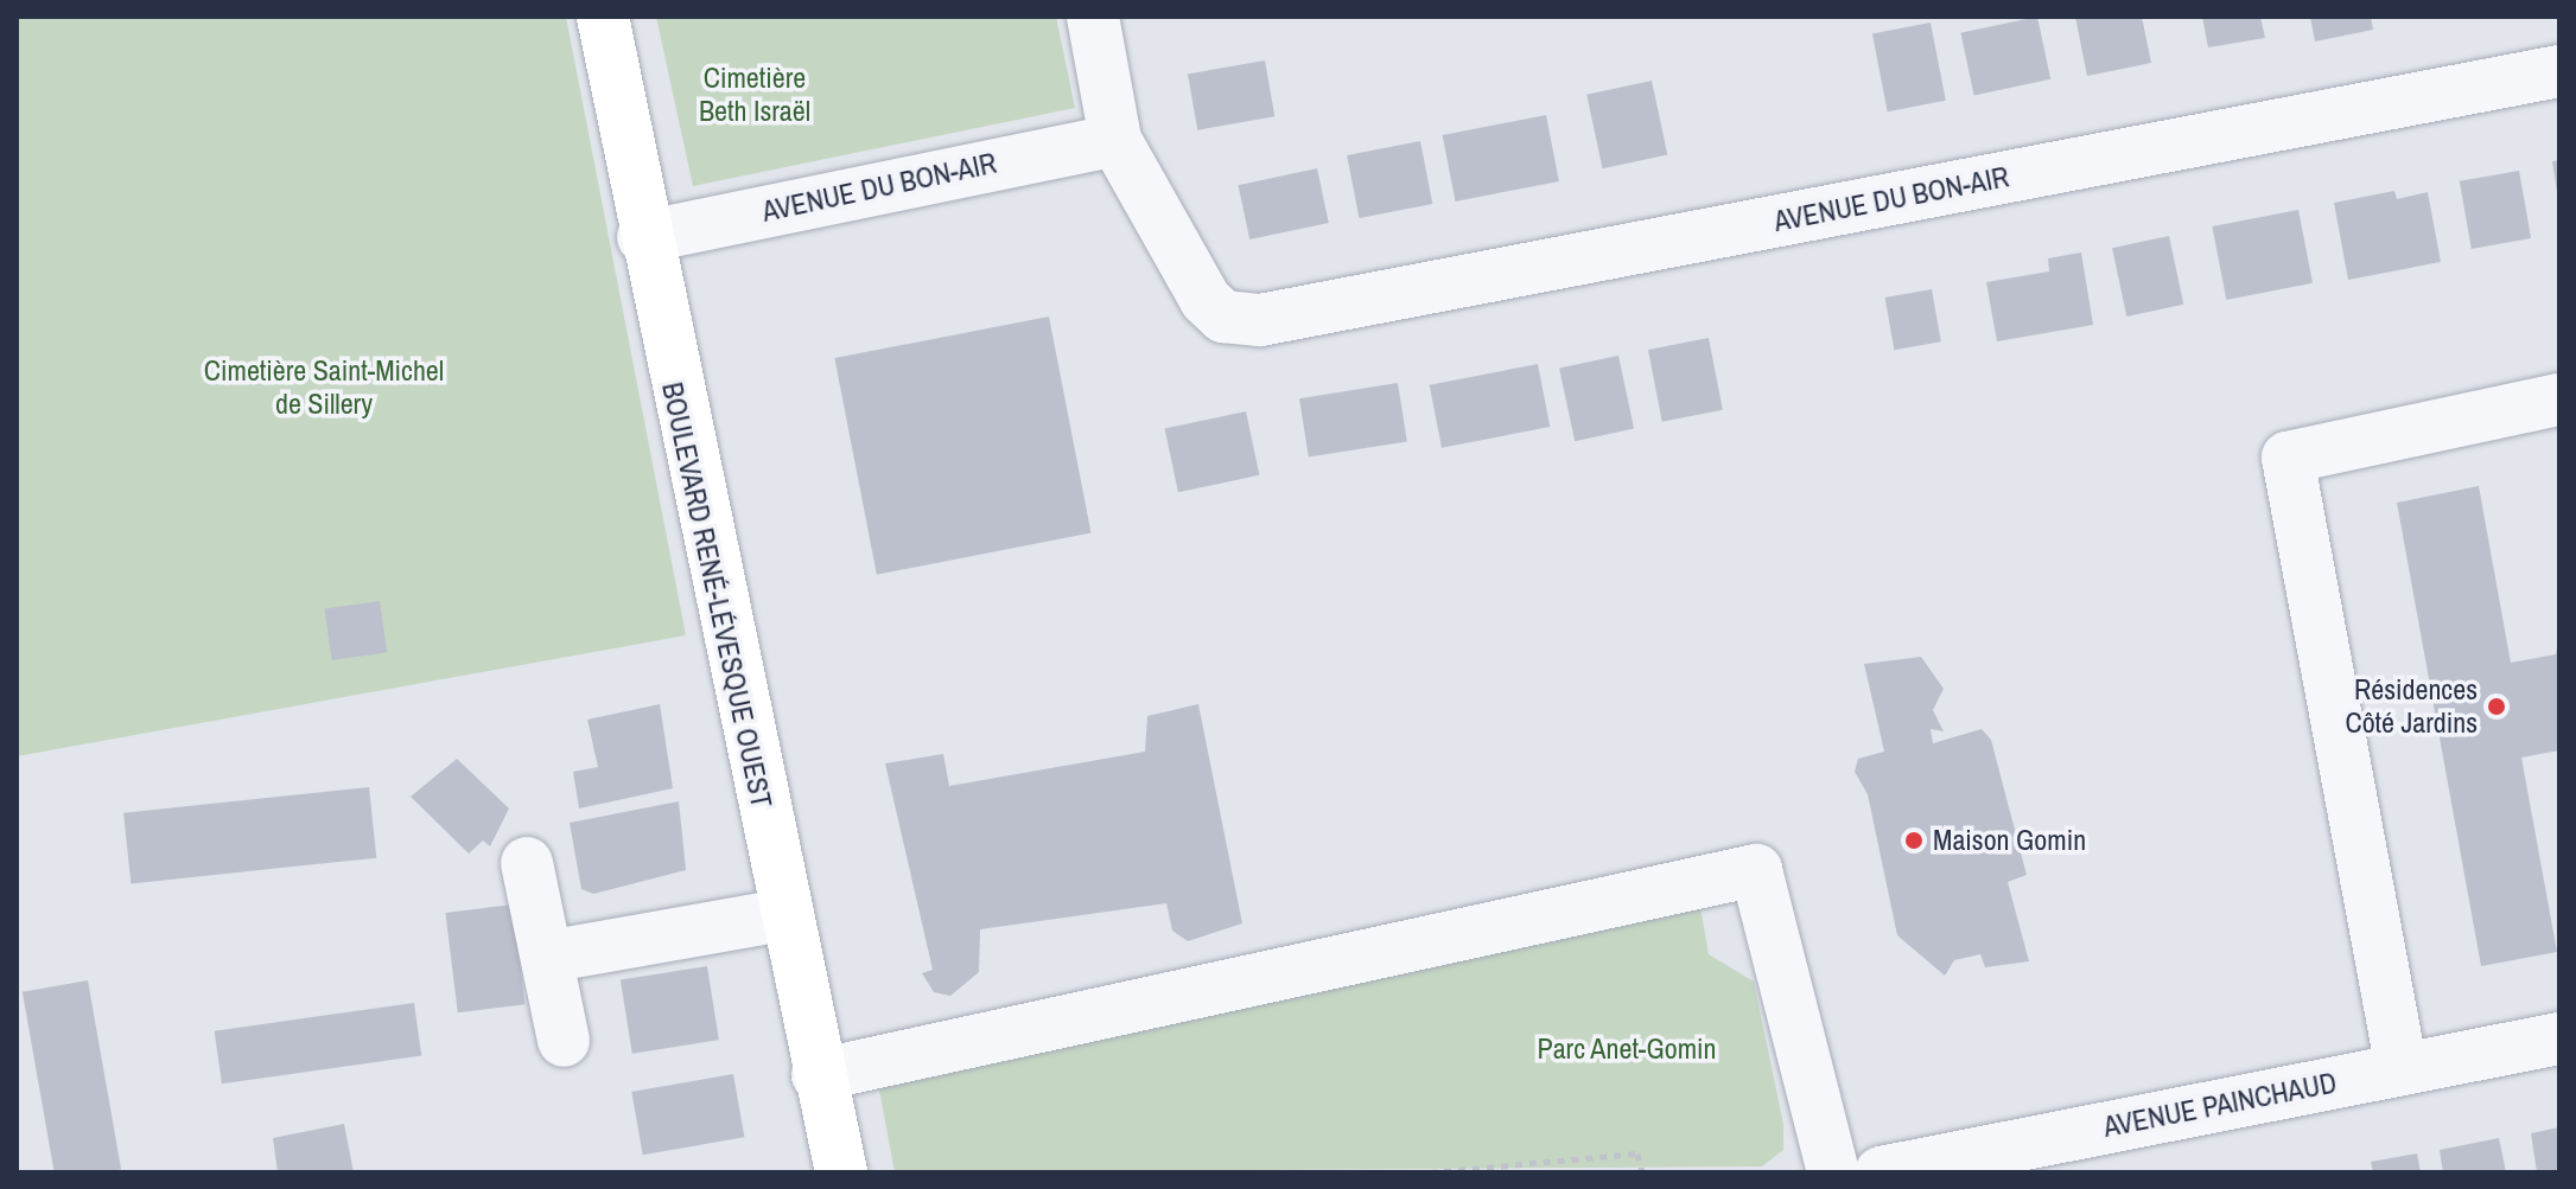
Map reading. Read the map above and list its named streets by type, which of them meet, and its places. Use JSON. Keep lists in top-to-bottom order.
{
  "streets": {
    "main road": ["BOULEVARD RENÉ-LÉVESQUE OUEST"],
    "street": ["AVENUE DU BON-AIR", "AVENUE PAINCHAUD"]
  },
  "crossings": [
    ["AVENUE DU BON-AIR", "BOULEVARD RENÉ-LÉVESQUE OUEST"]
  ],
  "parks": ["Cimetière Beth Israël", "Cimetière Saint-Michel de Sillery", "Parc Anet-Gomin"],
  "places": ["Résidences Côté Jardins", "Maison Gomin"]
}
